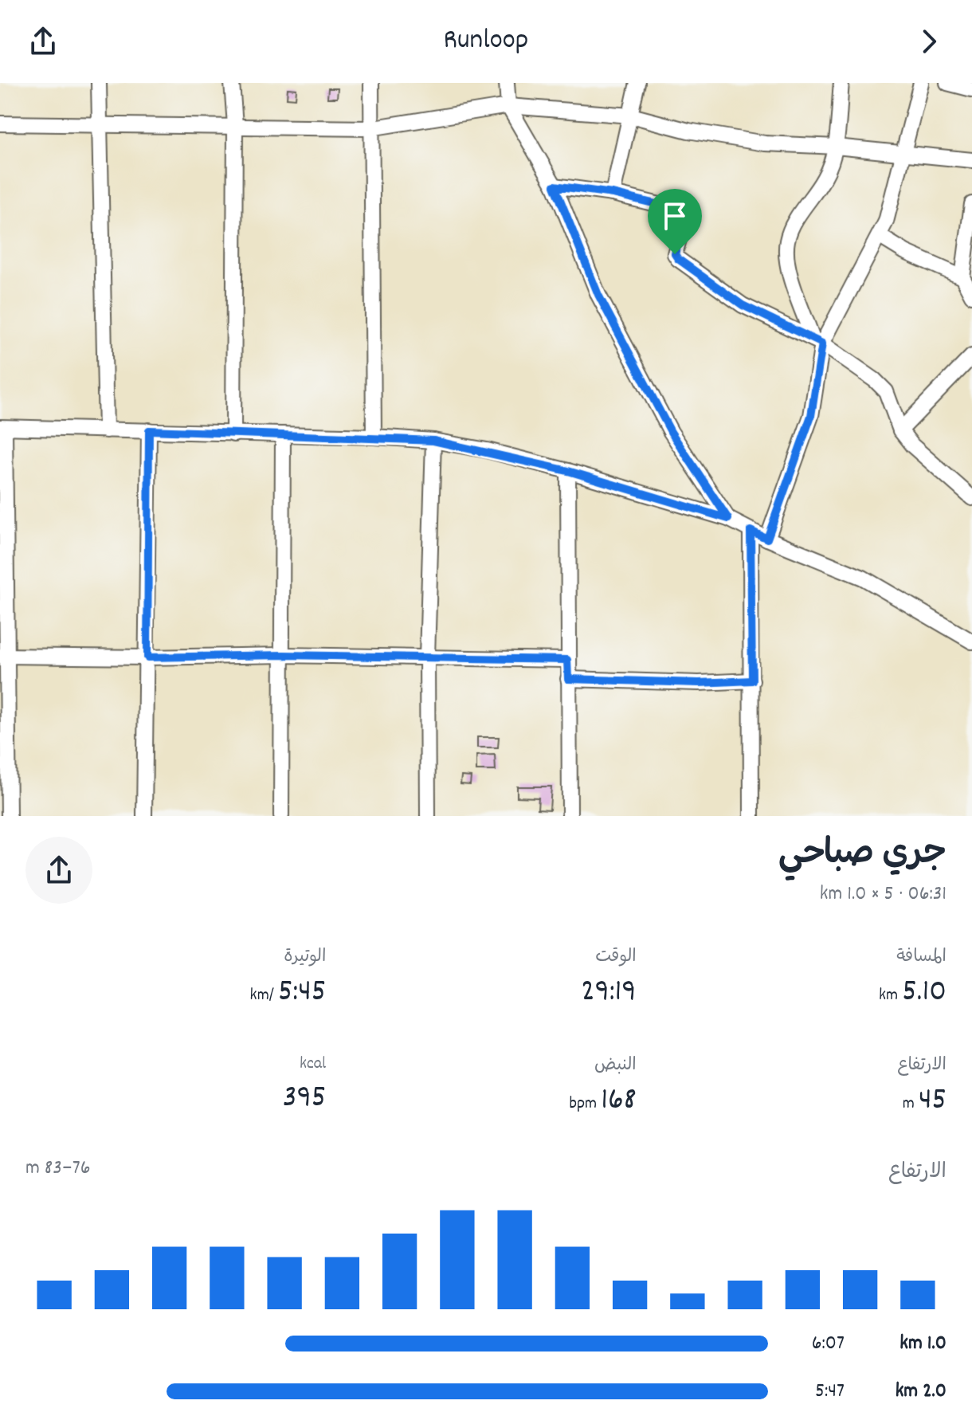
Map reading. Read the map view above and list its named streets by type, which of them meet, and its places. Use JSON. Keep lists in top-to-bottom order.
{
  "page": {
    "header": "Runloop",
    "heading": ["جري صباحي", "06:31 · 5 × 1.0 km"],
    "stats": [
      ["المسافة", "5.10 km"],
      ["الوقت", "29:19"],
      ["الوتيرة", "5:45 /km"],
      ["الارتفاع", "45 m"],
      ["النبض", "168 bpm"],
      ["kcal", "395"]
    ],
    "chart": ["الارتفاع", "76–83 m"],
    "list": [
      {
        "name": "1.0 km",
        "note": "6:07"
      },
      {
        "name": "2.0 km",
        "note": "5:47"
      }
    ]
  }
}
